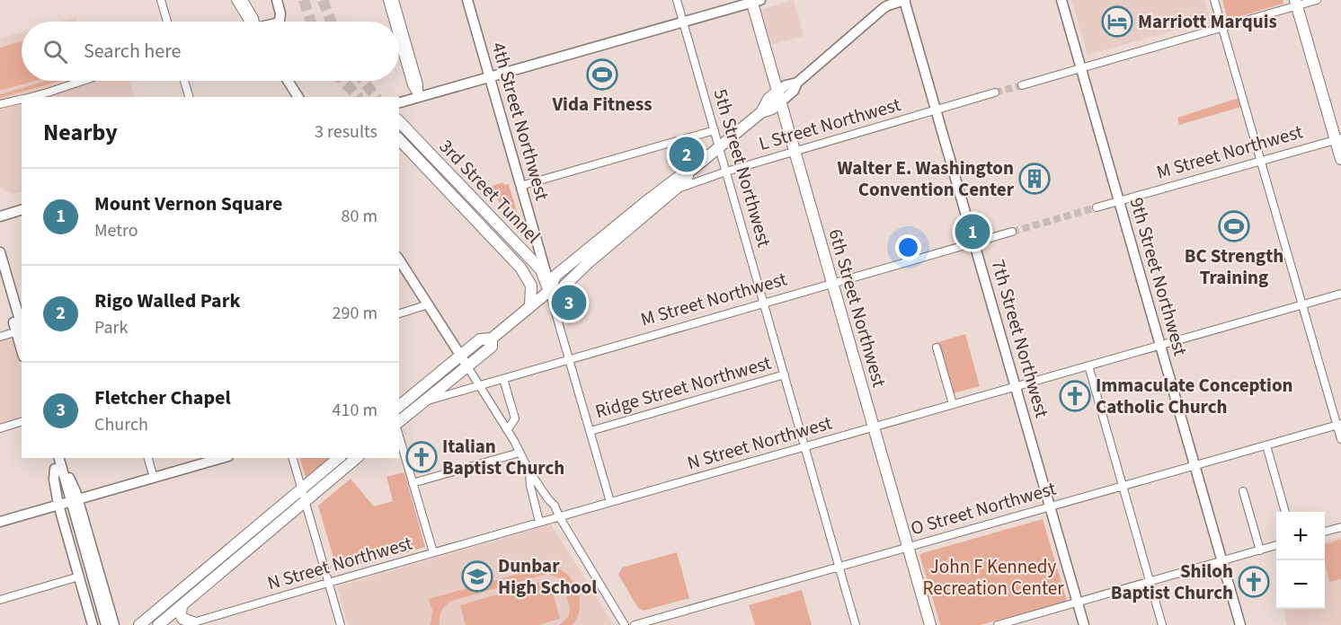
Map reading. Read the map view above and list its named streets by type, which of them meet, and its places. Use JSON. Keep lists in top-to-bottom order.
{
  "streets": {
    "highway": ["3rd Street Tunnel", "6th Street Northwest"],
    "main road": ["4th Street Northwest", "9th Street Northwest", "7th Street Northwest"],
    "street": [
      "L Street Northwest",
      "M Street Northwest",
      "5th Street Northwest",
      "Ridge Street Northwest",
      "N Street Northwest",
      "O Street Northwest"
    ]
  },
  "crossings": [
    ["4th Street Northwest", "M Street Northwest"],
    ["4th Street Northwest", "3rd Street Tunnel"],
    ["4th Street Northwest", "Ridge Street Northwest"],
    ["4th Street Northwest", "N Street Northwest"],
    ["L Street Northwest", "5th Street Northwest"],
    ["L Street Northwest", "6th Street Northwest"],
    ["L Street Northwest", "7th Street Northwest"],
    ["M Street Northwest", "5th Street Northwest"],
    ["M Street Northwest", "9th Street Northwest"],
    ["M Street Northwest", "6th Street Northwest"],
    ["M Street Northwest", "7th Street Northwest"],
    ["5th Street Northwest", "Ridge Street Northwest"],
    ["5th Street Northwest", "N Street Northwest"],
    ["5th Street Northwest", "O Street Northwest"],
    ["9th Street Northwest", "N Street Northwest"],
    ["9th Street Northwest", "O Street Northwest"],
    ["6th Street Northwest", "N Street Northwest"],
    ["6th Street Northwest", "O Street Northwest"],
    ["7th Street Northwest", "N Street Northwest"],
    ["7th Street Northwest", "O Street Northwest"]
  ],
  "parks": ["John F Kennedy Recreation Center"],
  "places": {
    "hotel": ["Marriott Marquis"],
    "sports": ["Vida Fitness", "BC Strength Training"],
    "building": ["Walter E. Washington Convention Center"],
    "church": ["Immaculate Conception Catholic Church", "Italian Baptist Church", "Shiloh Baptist Church"],
    "school or university": ["Dunbar High School"]
  },
  "page": {
    "search": "Search here",
    "heading": ["Nearby", "3 results"],
    "pins": ["2", "1", "3"],
    "list": [
      {
        "mark": "1",
        "name": "Mount Vernon Square",
        "note": "Metro",
        "value": "80 m"
      },
      {
        "mark": "2",
        "name": "Rigo Walled Park",
        "note": "Park",
        "value": "290 m"
      },
      {
        "mark": "3",
        "name": "Fletcher Chapel",
        "note": "Church",
        "value": "410 m"
      }
    ],
    "map_buttons": ["+", "−"]
  }
}
